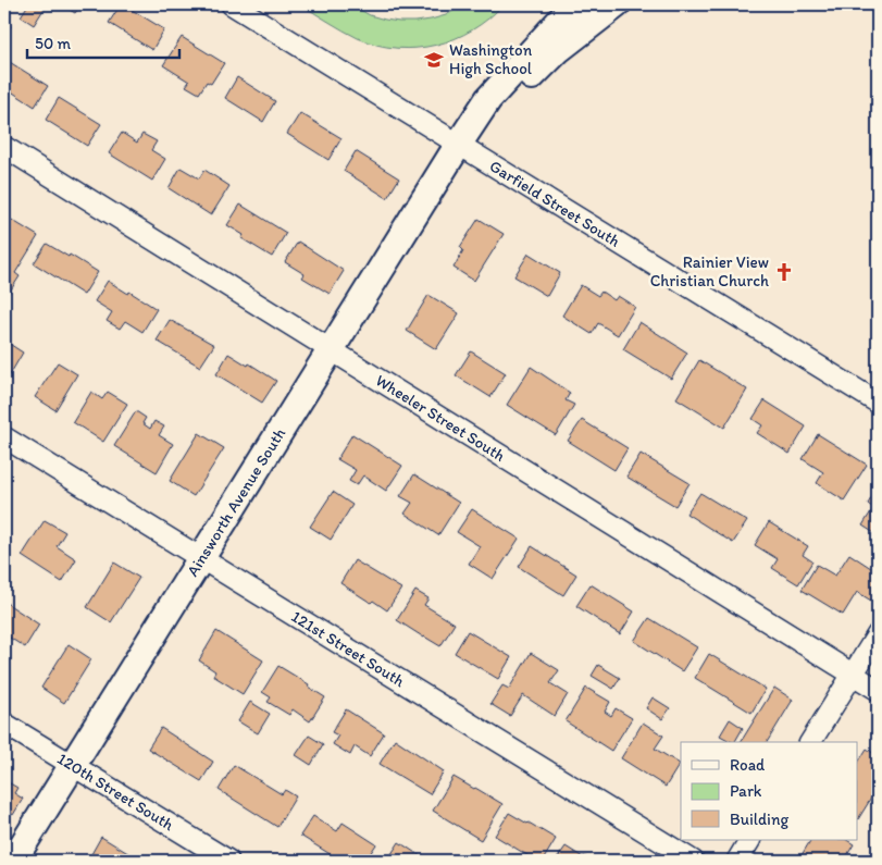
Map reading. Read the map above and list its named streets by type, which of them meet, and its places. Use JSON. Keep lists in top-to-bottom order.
{
  "streets": {
    "street": [
      "Garfield Street South",
      "Wheeler Street South",
      "Ainsworth Avenue South",
      "121st Street South",
      "120th Street South"
    ]
  },
  "crossings": [
    ["Garfield Street South", "Ainsworth Avenue South"],
    ["Wheeler Street South", "Ainsworth Avenue South"],
    ["Ainsworth Avenue South", "121st Street South"],
    ["Ainsworth Avenue South", "120th Street South"]
  ],
  "places": {
    "school or university": ["Washington High School"],
    "church": ["Rainier View Christian Church"]
  },
  "legend": ["Road", "Park", "Building"],
  "scale_bar": "50 m"
}
